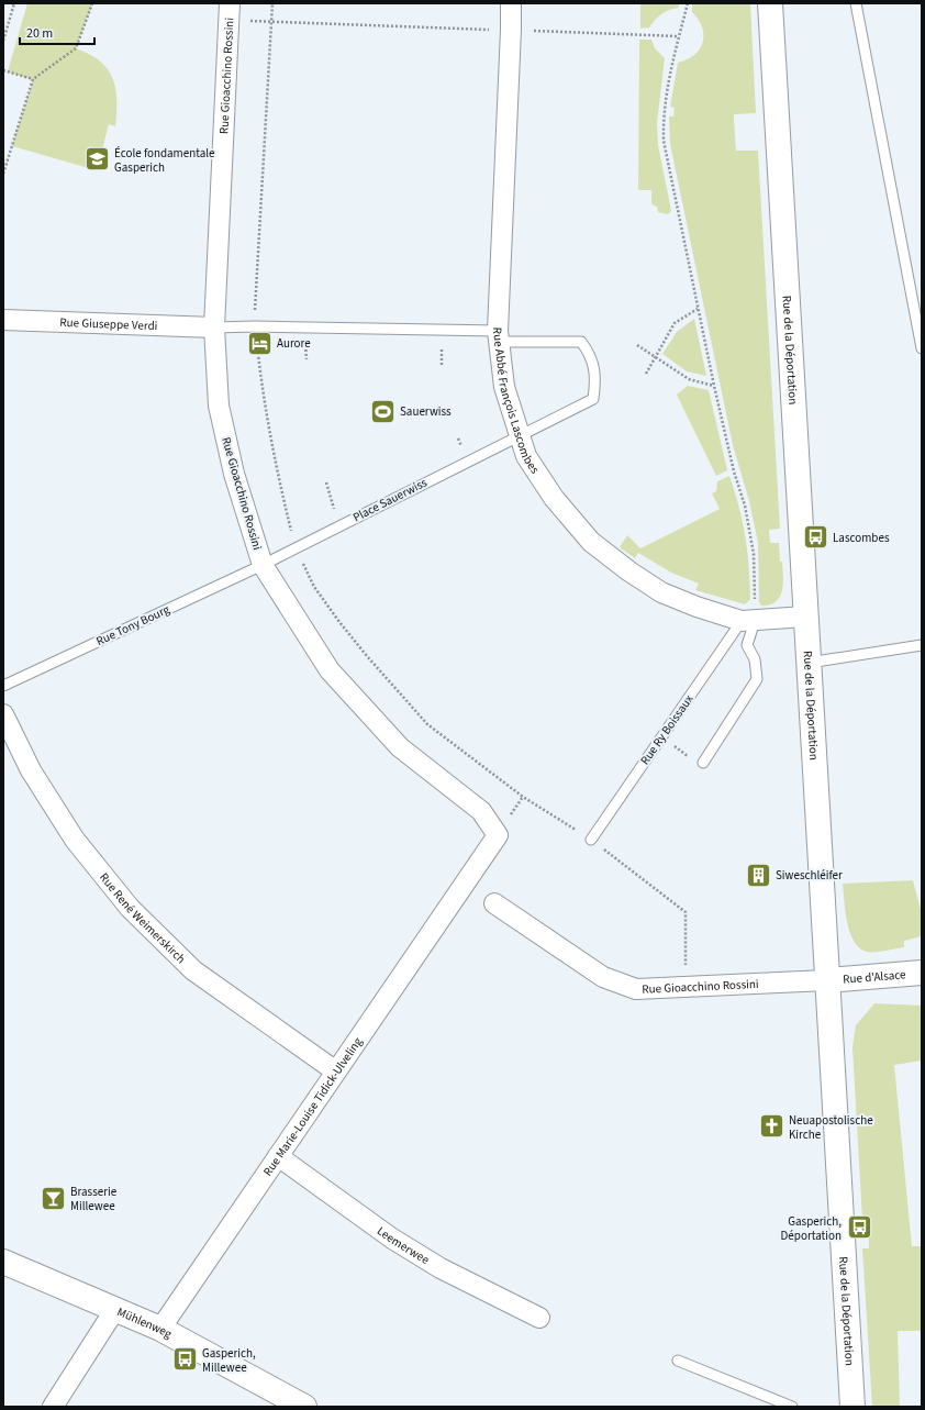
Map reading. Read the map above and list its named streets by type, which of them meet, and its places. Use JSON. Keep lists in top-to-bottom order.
{
  "streets": {
    "street": [
      "Rue Gioacchino Rossini",
      "Rue Giuseppe Verdi",
      "Rue de la Déportation",
      "Rue Abbé François Lascombes",
      "Rue René Weimerskirch",
      "Rue d'Alsace",
      "Rue Marie-Louise Tidick-Ulveling",
      "Leemerwee",
      "Mühlenweg"
    ],
    "lane": ["Place Sauerwiss", "Rue Tony Bourg", "Rue Ry Boissaux"]
  },
  "crossings": [
    ["Rue Gioacchino Rossini", "Rue Giuseppe Verdi"],
    ["Rue Gioacchino Rossini", "Rue de la Déportation"],
    ["Rue Gioacchino Rossini", "Place Sauerwiss"],
    ["Rue Gioacchino Rossini", "Rue Tony Bourg"],
    ["Rue Gioacchino Rossini", "Rue d'Alsace"],
    ["Rue Gioacchino Rossini", "Rue Marie-Louise Tidick-Ulveling"],
    ["Rue de la Déportation", "Rue Abbé François Lascombes"],
    ["Rue de la Déportation", "Rue d'Alsace"],
    ["Rue Abbé François Lascombes", "Place Sauerwiss"],
    ["Rue Abbé François Lascombes", "Rue Ry Boissaux"],
    ["Place Sauerwiss", "Rue Tony Bourg"],
    ["Rue René Weimerskirch", "Rue Marie-Louise Tidick-Ulveling"],
    ["Rue Marie-Louise Tidick-Ulveling", "Leemerwee"],
    ["Rue Marie-Louise Tidick-Ulveling", "Mühlenweg"]
  ],
  "places": {
    "school or university": ["École fondamentale Gasperich"],
    "hotel": ["Aurore"],
    "sports": ["Sauerwiss"],
    "bus stop": ["Lascombes", "Gasperich, Déportation", "Gasperich, Millewee"],
    "building": ["Siweschléifer"],
    "church": ["Neuapostolische Kirche"],
    "bar": ["Brasserie Millewee"]
  },
  "scale_bar": "20 m"
}
